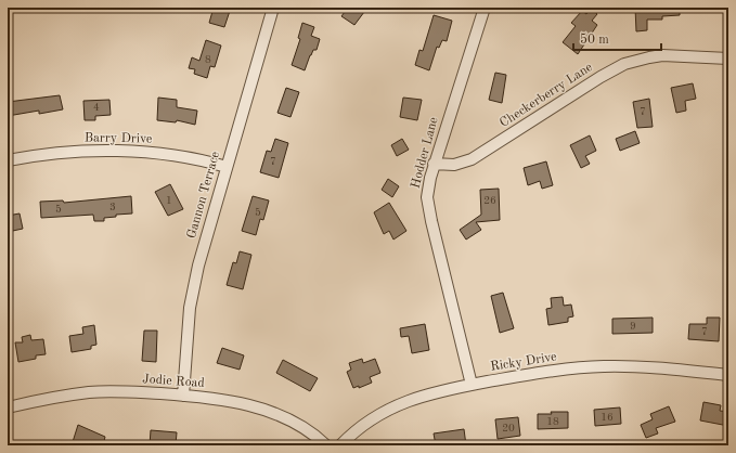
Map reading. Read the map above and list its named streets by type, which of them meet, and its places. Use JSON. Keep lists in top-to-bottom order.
{
  "streets": {
    "street": [
      "Checkerberry Lane",
      "Barry Drive",
      "Hodder Lane",
      "Gannon Terrace",
      "Ricky Drive",
      "Jodie Road"
    ]
  },
  "crossings": [
    ["Checkerberry Lane", "Hodder Lane"],
    ["Barry Drive", "Gannon Terrace"],
    ["Hodder Lane", "Ricky Drive"],
    ["Gannon Terrace", "Jodie Road"]
  ],
  "house_numbers": [
    "8",
    "4",
    "7",
    "7",
    "1",
    "26",
    "3",
    "5",
    "5",
    "9",
    "7",
    "16",
    "18",
    "20"
  ],
  "scale_bar": "50 m"
}
